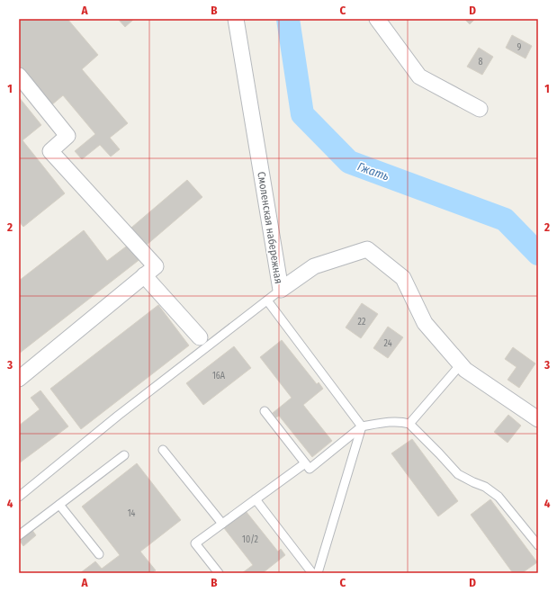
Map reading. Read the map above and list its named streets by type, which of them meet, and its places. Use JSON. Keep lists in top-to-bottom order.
{
  "streets": {
    "street": ["Смоленская набережная"]
  },
  "water": ["Гжать"],
  "house_numbers": [
    "9",
    "8",
    "22",
    "24",
    "16А",
    "14",
    "10/2"
  ],
  "grid": {
    "columns": [
      "A",
      "B",
      "C",
      "D"
    ],
    "rows": [
      "1",
      "2",
      "3",
      "4"
    ]
  }
}
